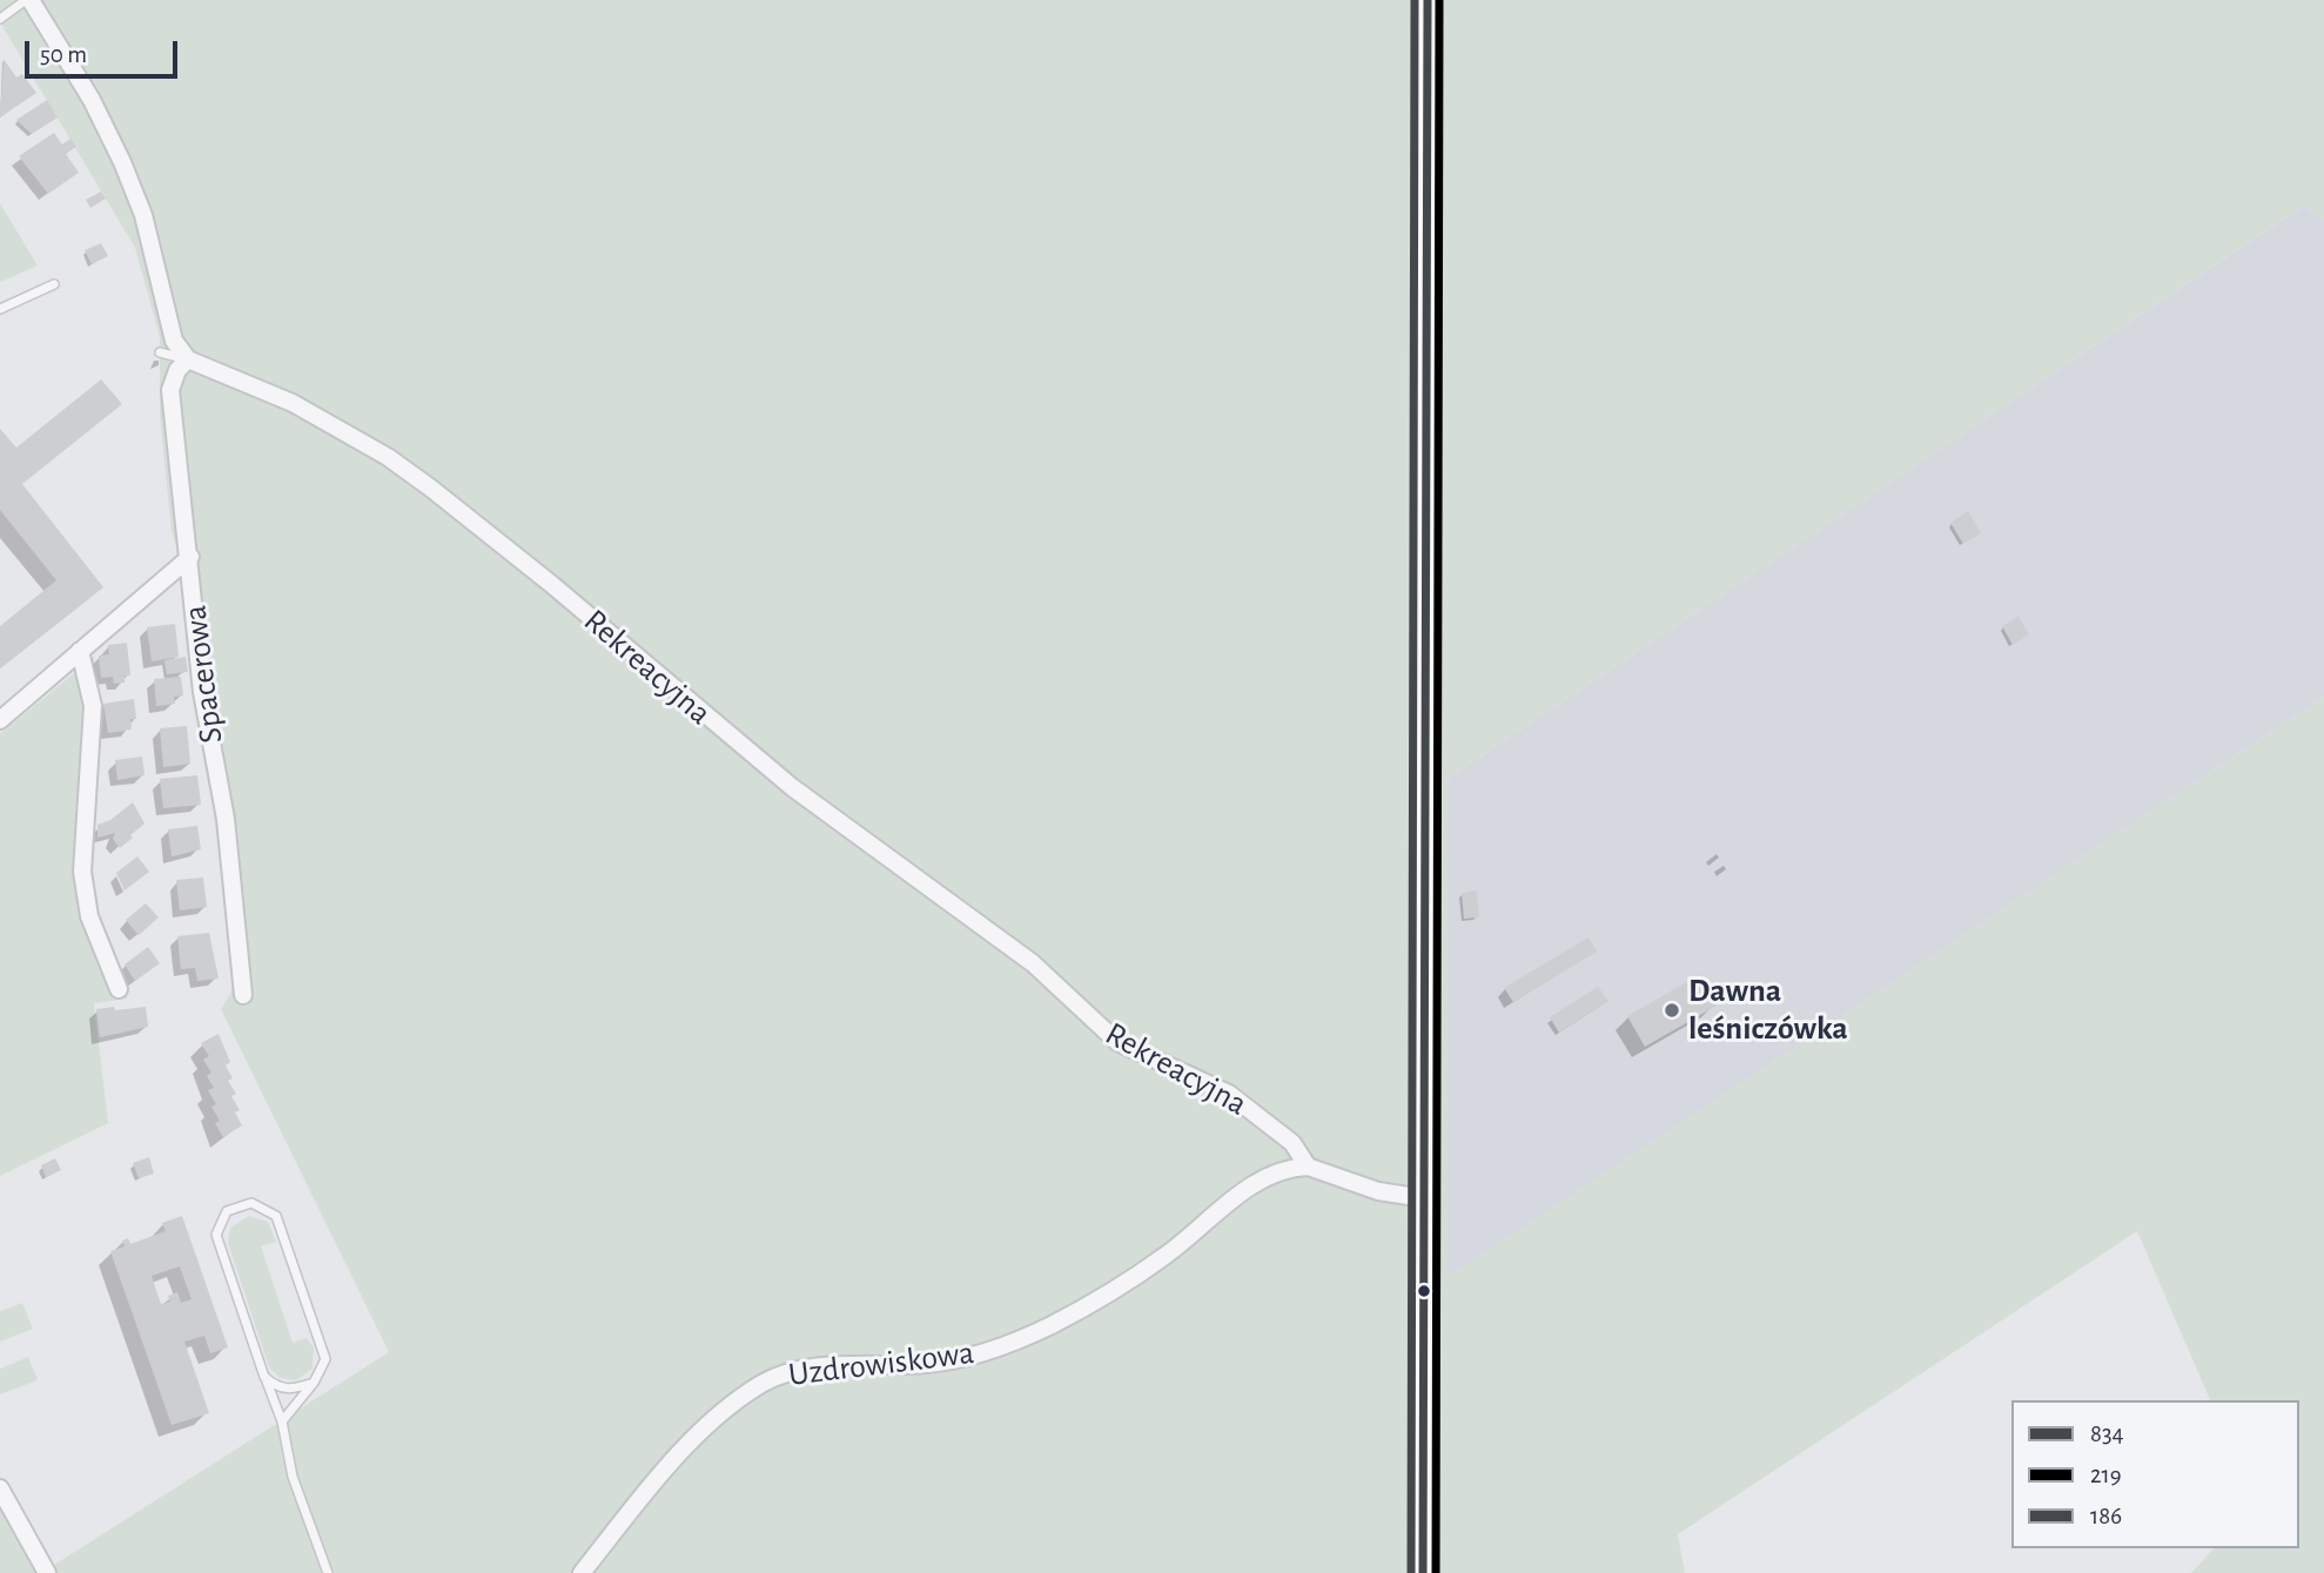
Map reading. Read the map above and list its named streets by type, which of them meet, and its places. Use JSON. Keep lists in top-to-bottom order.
{
  "streets": {
    "street": ["Rekreacyjna", "Spacerowa", "Uzdrowiskowa"]
  },
  "crossings": [
    ["Rekreacyjna", "Spacerowa"],
    ["Rekreacyjna", "Uzdrowiskowa"]
  ],
  "places": ["Dawna leśniczówka"],
  "lines": ["transit line 834", "transit line 219", "transit line 186"],
  "legend": ["834", "219", "186"],
  "scale_bar": "50 m"
}
